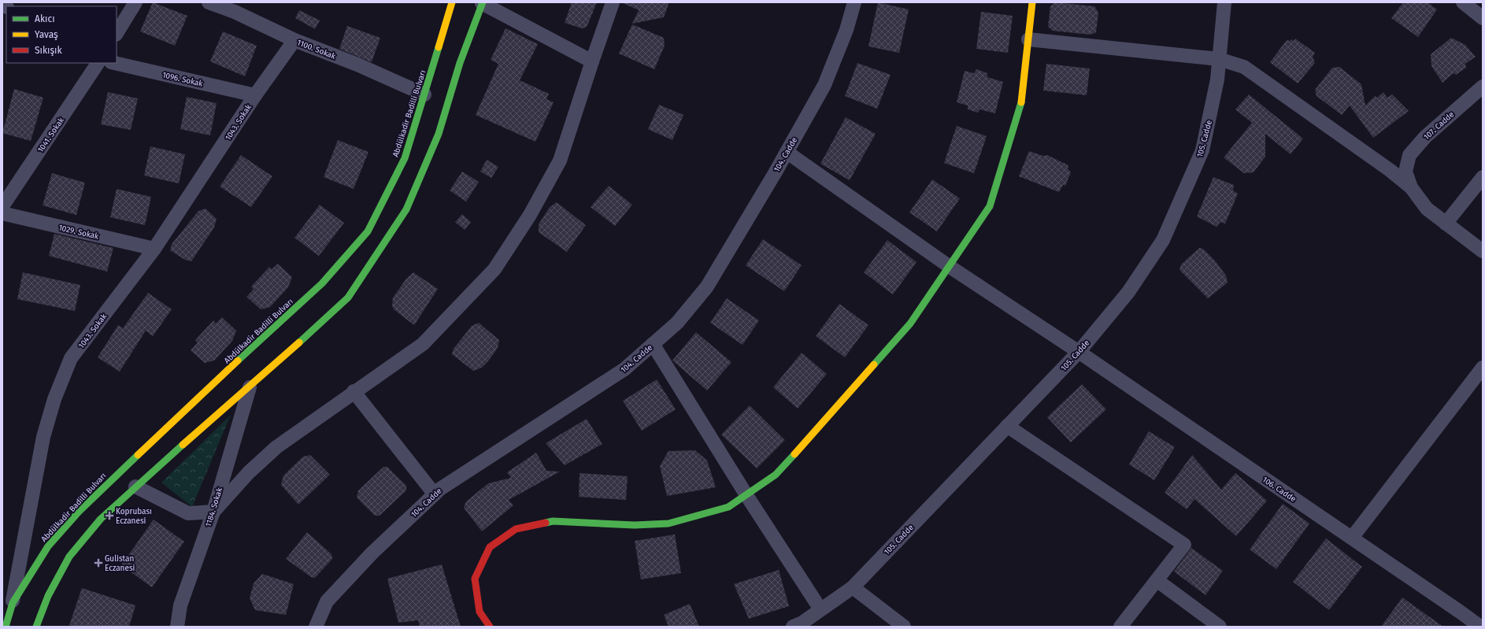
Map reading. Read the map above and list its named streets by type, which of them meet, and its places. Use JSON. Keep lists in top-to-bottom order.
{
  "streets": {
    "main road": ["Abdülkadir Badilli Bulvarı"],
    "street": [
      "1100. Sokak",
      "1096. Sokak",
      "1043. Sokak",
      "107. Cadde",
      "1041. Sokak",
      "105. Cadde",
      "104. Cadde",
      "1029. Sokak",
      "106. Cadde",
      "1184. Sokak"
    ]
  },
  "crossings": [
    ["1100. Sokak", "Abdülkadir Badilli Bulvarı"],
    ["1100. Sokak", "1043. Sokak"],
    ["1096. Sokak", "1043. Sokak"],
    ["Abdülkadir Badilli Bulvarı", "1043. Sokak"],
    ["1043. Sokak", "1029. Sokak"],
    ["105. Cadde", "106. Cadde"],
    ["104. Cadde", "106. Cadde"]
  ],
  "places": {
    "health": ["Koprubası Eczanesi", "Gulistan Eczanesi"]
  },
  "legend": ["Akıcı", "Yavaş", "Sıkışık"]
}
